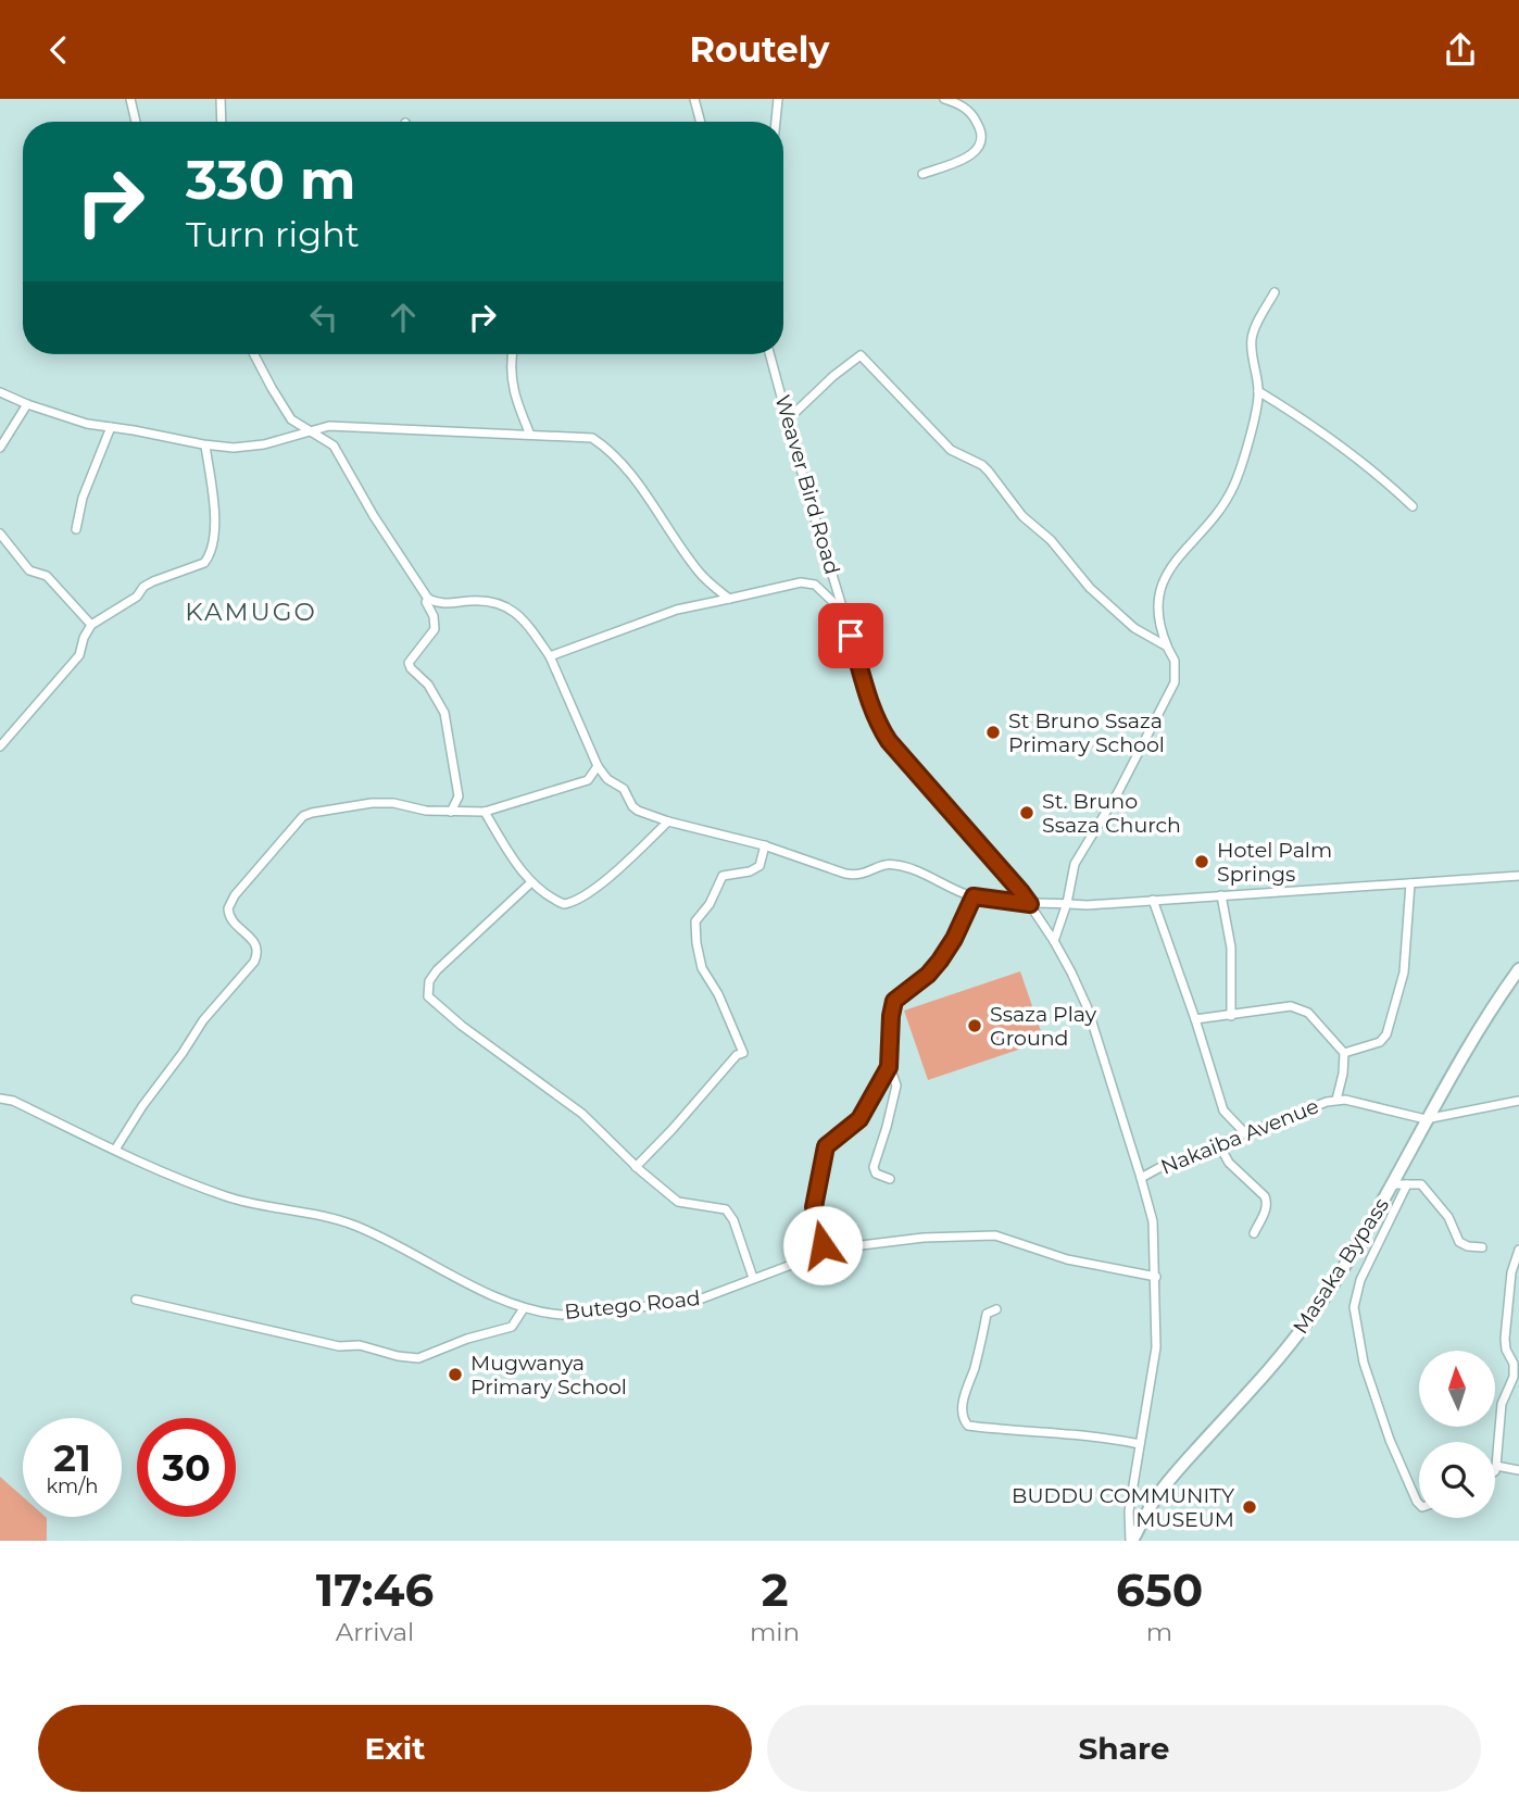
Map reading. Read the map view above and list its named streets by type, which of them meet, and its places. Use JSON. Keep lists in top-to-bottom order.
{
  "streets": {
    "highway": ["Masaka Bypass"],
    "street": ["Weaver Bird Road", "Nakaiba Avenue", "Butego Road"]
  },
  "crossings": [
    ["Weaver Bird Road", "Nakaiba Avenue"],
    ["Weaver Bird Road", "Masaka Bypass"],
    ["Weaver Bird Road", "Butego Road"],
    ["Nakaiba Avenue", "Masaka Bypass"]
  ],
  "districts": ["KAMUGO"],
  "places": [
    "St Bruno Ssaza Primary School",
    "St. Bruno Ssaza Church",
    "Hotel Palm Springs",
    "Ssaza Play Ground",
    "Mugwanya Primary School",
    "BUDDU COMMUNITY MUSEUM"
  ],
  "north": "top",
  "page": {
    "header": "Routely",
    "turn": ["330 m", "Turn right"],
    "speed": "21 km/h",
    "limit": "30",
    "eta": [
      "17:46",
      "Arrival",
      "2",
      "min",
      "650",
      "m"
    ],
    "buttons": ["Exit", "Share"]
  }
}
